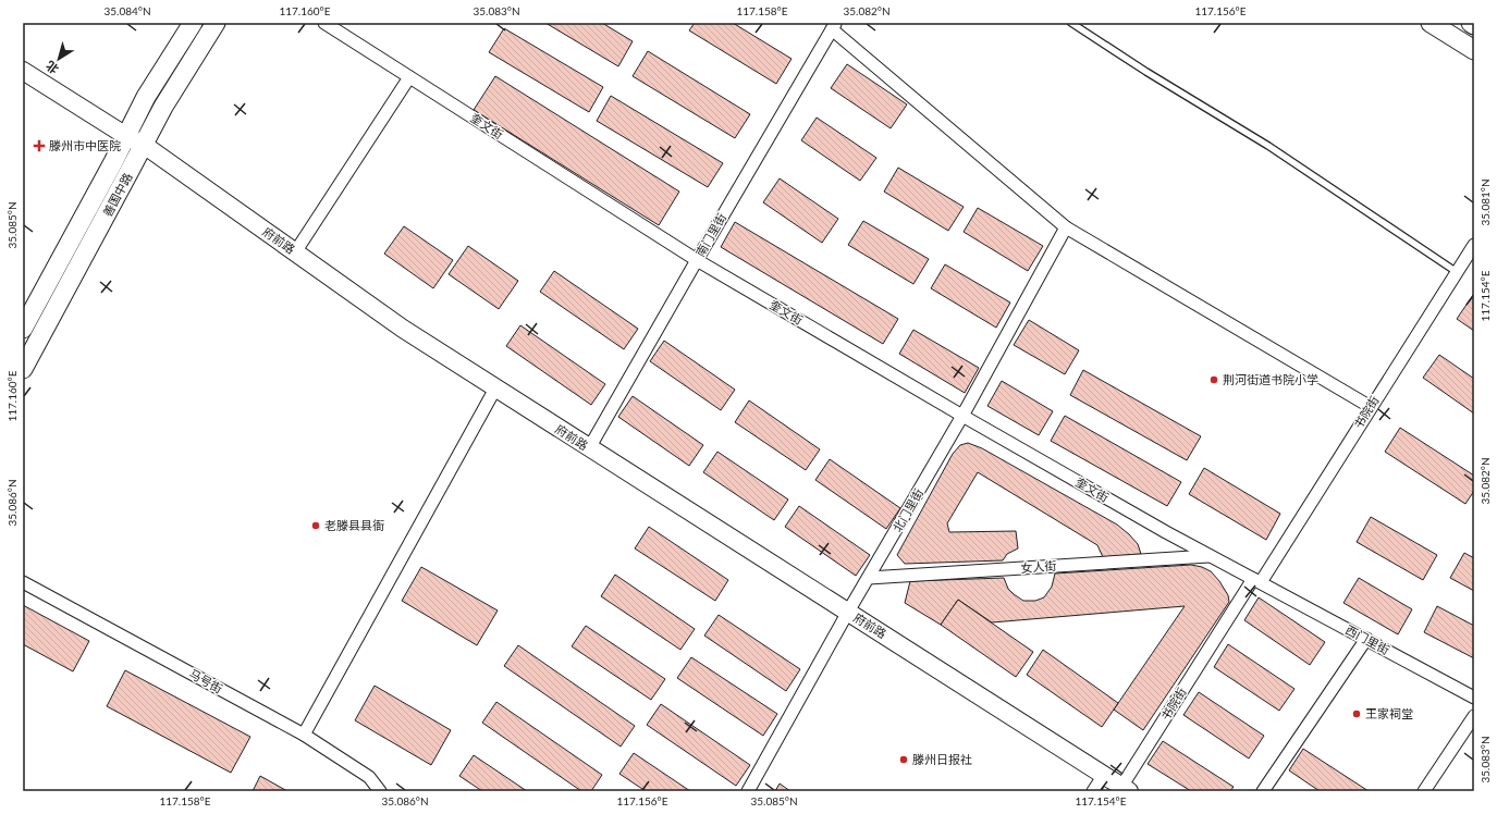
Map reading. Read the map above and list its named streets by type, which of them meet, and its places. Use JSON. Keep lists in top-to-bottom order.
{
  "streets": {
    "main road": ["善国中路", "府前路"],
    "street": [
      "奎文街",
      "南门里街",
      "书院街",
      "北门里街",
      "女人街",
      "西门里街",
      "马号街"
    ]
  },
  "crossings": [
    ["奎文街", "南门里街"],
    ["奎文街", "书院街"],
    ["奎文街", "北门里街"],
    ["奎文街", "女人街"],
    ["奎文街", "西门里街"],
    ["善国中路", "府前路"],
    ["南门里街", "府前路"],
    ["府前路", "书院街"],
    ["府前路", "北门里街"],
    ["书院街", "西门里街"],
    ["北门里街", "女人街"]
  ],
  "places": {
    "health": ["滕州市中医院"],
    "other": [
      "荆河街道书院小学",
      "老滕县县衙",
      "王家祠堂",
      "滕州日报社"
    ]
  },
  "north": "bottom left",
  "coordinates": [
    "35.084°N",
    "117.160°E",
    "35.083°N",
    "117.158°E",
    "35.082°N",
    "117.156°E",
    "35.081°N",
    "35.085°N",
    "117.154°E",
    "35.086°N"
  ]
}
